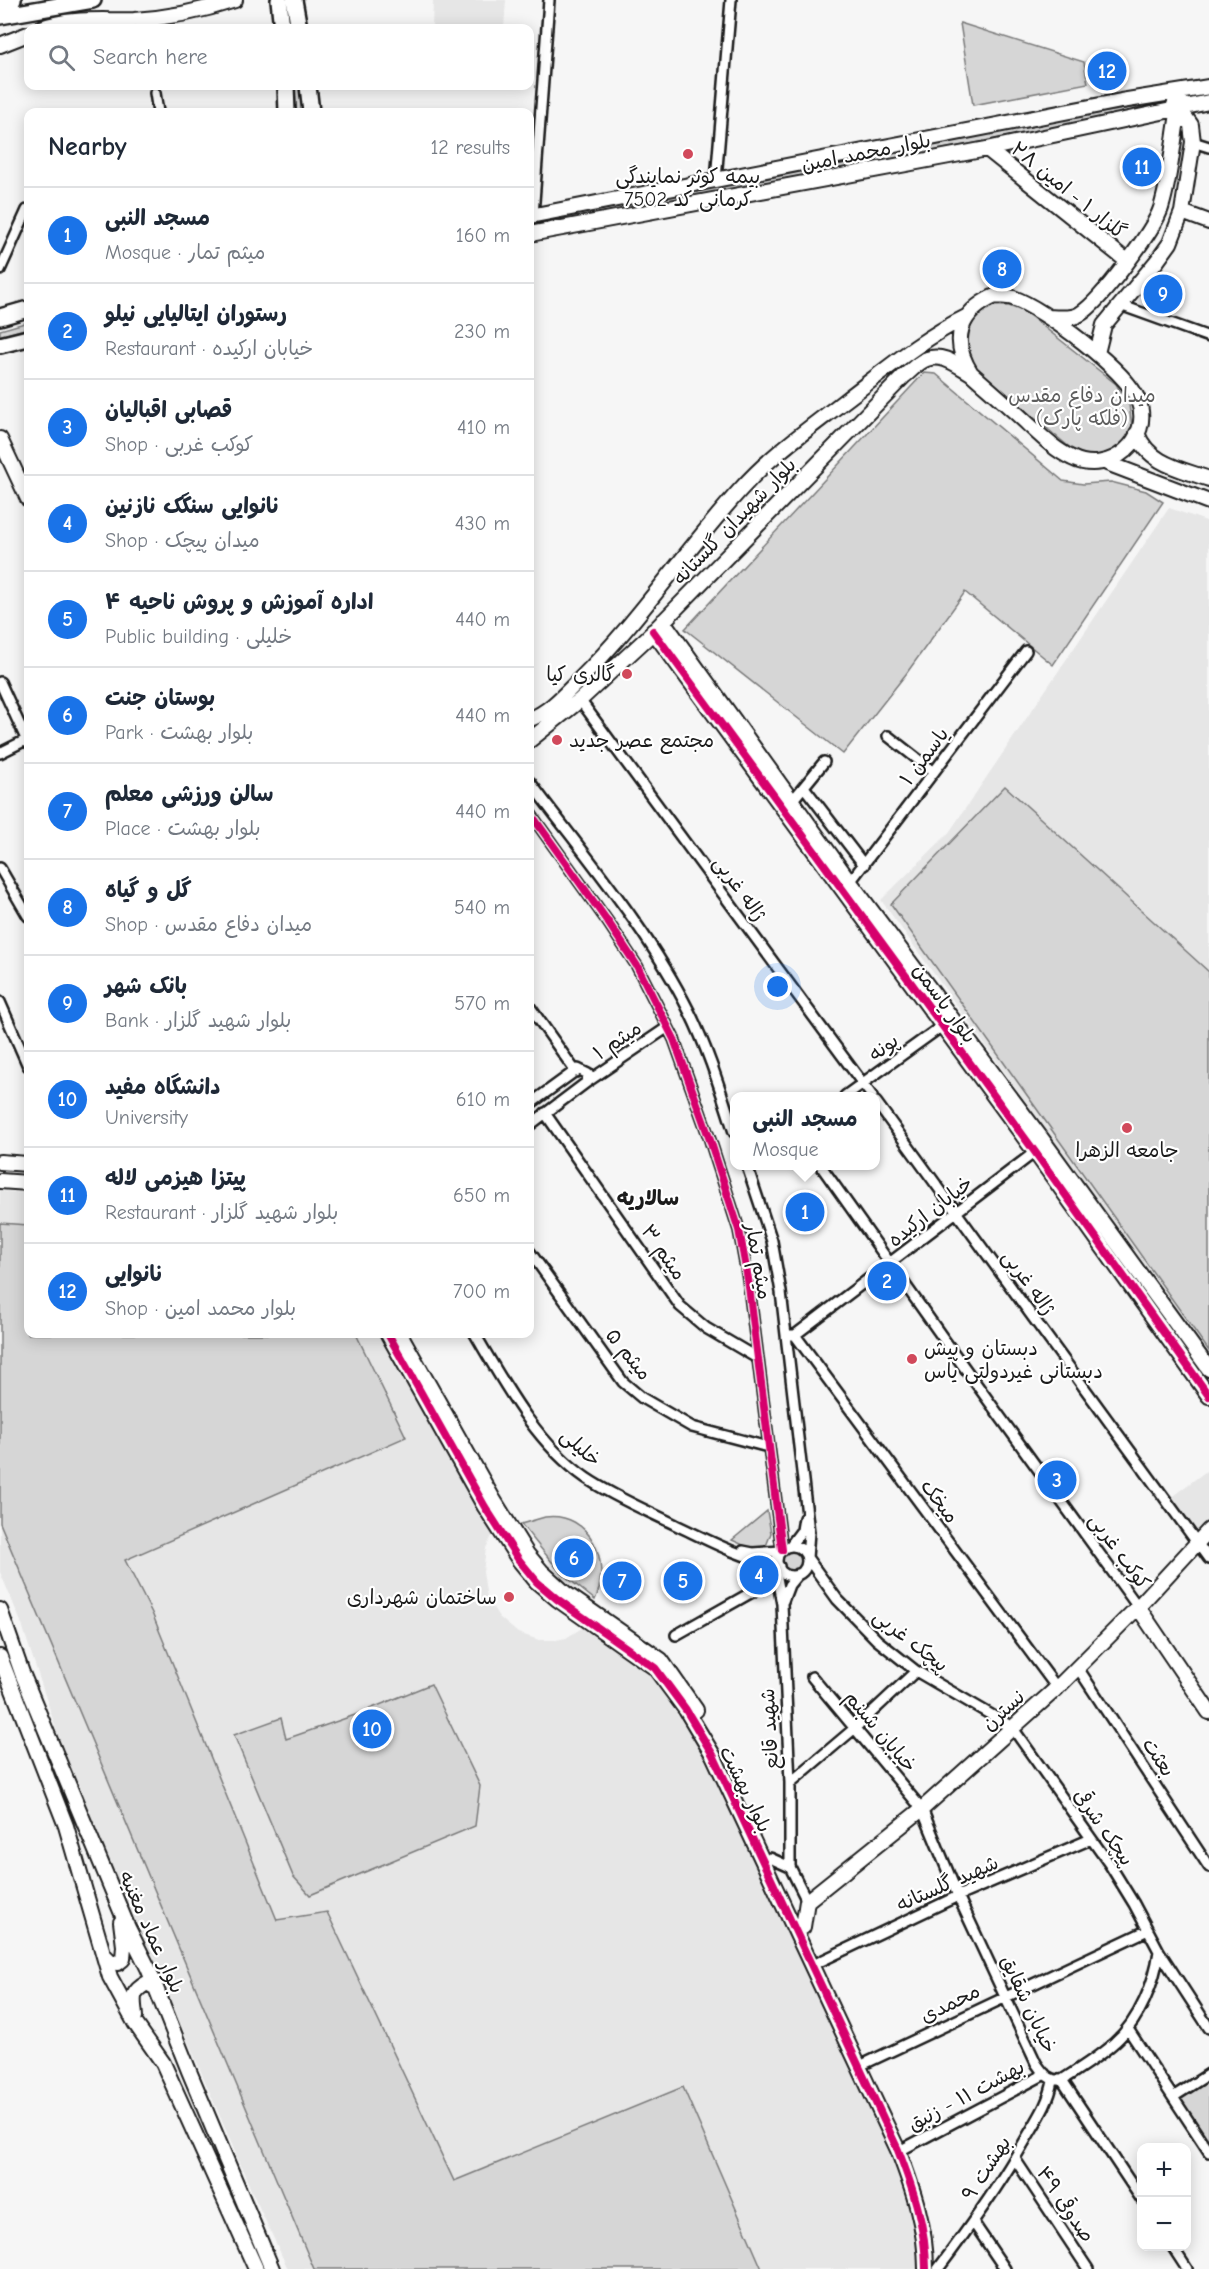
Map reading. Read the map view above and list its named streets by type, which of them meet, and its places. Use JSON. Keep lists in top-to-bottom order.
{
  "streets": {
    "main road": [
      "بلوار محمد امین",
      "گلزار ۱ - امین ۲۸",
      "بلوار شهیدان گلستانه",
      "بلوار یاسمن",
      "نسترن",
      "بلوار بهشت",
      "بلوار عماد مغنیه"
    ],
    "street": [
      "یاسمن ۱",
      "ژاله غربی",
      "میثم ۱",
      "پونه",
      "خیابان ارکیده",
      "میثم ۳",
      "میثم تمار",
      "میثم ۵",
      "خلیلی",
      "میخک",
      "کوکب غربی",
      "پیچک غربی",
      "شهید قانع",
      "خیابان شبنم",
      "بعثت",
      "پیچک شرقی",
      "شهید گلستانه",
      "محمدی",
      "خیابان شقایق",
      "بهشت ۱۱ - زنبق",
      "بهشت ۹",
      "صدوقی ۴۹"
    ]
  },
  "crossings": [
    ["بلوار محمد امین", "گلزار ۱ - امین ۲۸"],
    ["بلوار شهیدان گلستانه", "ژاله غربی"],
    ["بلوار شهیدان گلستانه", "بلوار یاسمن"],
    ["یاسمن ۱", "بلوار یاسمن"],
    ["ژاله غربی", "پونه"],
    ["ژاله غربی", "خیابان ارکیده"],
    ["ژاله غربی", "نسترن"],
    ["بلوار یاسمن", "پونه"],
    ["بلوار یاسمن", "خیابان ارکیده"],
    ["میثم ۱", "میثم ۳"],
    ["میثم ۱", "میثم تمار"],
    ["خیابان ارکیده", "میثم تمار"],
    ["خیابان ارکیده", "میخک"],
    ["خیابان ارکیده", "کوکب غربی"],
    ["میثم ۳", "میثم تمار"],
    ["میثم تمار", "میثم ۵"],
    ["میثم تمار", "میخک"],
    ["میثم تمار", "پیچک غربی"],
    ["میثم تمار", "شهید قانع"],
    ["میخک", "نسترن"],
    ["کوکب غربی", "نسترن"],
    ["پیچک غربی", "نسترن"],
    ["پیچک غربی", "شهید قانع"],
    ["پیچک غربی", "پیچک شرقی"],
    ["نسترن", "خیابان شبنم"],
    ["نسترن", "بعثت"],
    ["نسترن", "پیچک شرقی"],
    ["نسترن", "خیابان شقایق"],
    ["خیابان شبنم", "خیابان شقایق"],
    ["بلوار بهشت", "شهید گلستانه"],
    ["بلوار بهشت", "محمدی"],
    ["بلوار بهشت", "بهشت ۱۱ - زنبق"],
    ["پیچک شرقی", "شهید گلستانه"],
    ["پیچک شرقی", "محمدی"],
    ["پیچک شرقی", "خیابان شقایق"],
    ["شهید گلستانه", "خیابان شقایق"],
    ["محمدی", "خیابان شقایق"],
    ["خیابان شقایق", "بهشت ۱۱ - زنبق"],
    ["خیابان شقایق", "بهشت ۹"],
    ["بهشت ۹", "صدوقی ۴۹"]
  ],
  "districts": ["سالاریه"],
  "parks": ["میدان دفاع مقدس (فلکه پارک)"],
  "places": [
    "بیمه کوثر نمایندگی کرمانی کد 7502",
    "گالری کیا",
    "مجتمع عصر جدید",
    "جامعه الزهرا",
    "دبستان و پیش دبستانی غیردولتی یاس",
    "ساختمان شهرداری"
  ],
  "page": {
    "search": "Search here",
    "pins": [
      "12",
      "11",
      "8",
      "9",
      "1",
      "2",
      "3",
      "6",
      "4",
      "5",
      "7",
      "10"
    ],
    "heading": ["Nearby", "12 results"],
    "list": [
      {
        "mark": "1",
        "name": "مسجد النبی",
        "note": "Mosque · میثم تمار",
        "value": "160 m"
      },
      {
        "mark": "2",
        "name": "رستوران ایتالیایی نیلو",
        "note": "Restaurant · خیابان ارکیده",
        "value": "230 m"
      },
      {
        "mark": "3",
        "name": "قصابی اقبالیان",
        "note": "Shop · کوکب غربی",
        "value": "410 m"
      },
      {
        "mark": "4",
        "name": "نانوایی سنگک نازنین",
        "note": "Shop · میدان پیچک",
        "value": "430 m"
      },
      {
        "mark": "5",
        "name": "اداره آموزش و پروش ناحیه ۴",
        "note": "Public building · خلیلی",
        "value": "440 m"
      },
      {
        "mark": "6",
        "name": "بوستان جنت",
        "note": "Park · بلوار بهشت",
        "value": "440 m"
      },
      {
        "mark": "7",
        "name": "سالن ورزشی معلم",
        "note": "Place · بلوار بهشت",
        "value": "440 m"
      },
      {
        "mark": "8",
        "name": "گل و گیاه",
        "note": "Shop · میدان دفاع مقدس",
        "value": "540 m"
      },
      {
        "mark": "9",
        "name": "بانک شهر",
        "note": "Bank · بلوار شهید گلزار",
        "value": "570 m"
      },
      {
        "mark": "10",
        "name": "دانشگاه مفید",
        "note": "University",
        "value": "610 m"
      },
      {
        "mark": "11",
        "name": "پیتزا هیزمی لاله",
        "note": "Restaurant · بلوار شهید گلزار",
        "value": "650 m"
      },
      {
        "mark": "12",
        "name": "نانوایی",
        "note": "Shop · بلوار محمد امین",
        "value": "700 m"
      }
    ],
    "popup": ["مسجد النبی", "Mosque"],
    "map_buttons": ["+", "−"]
  }
}
